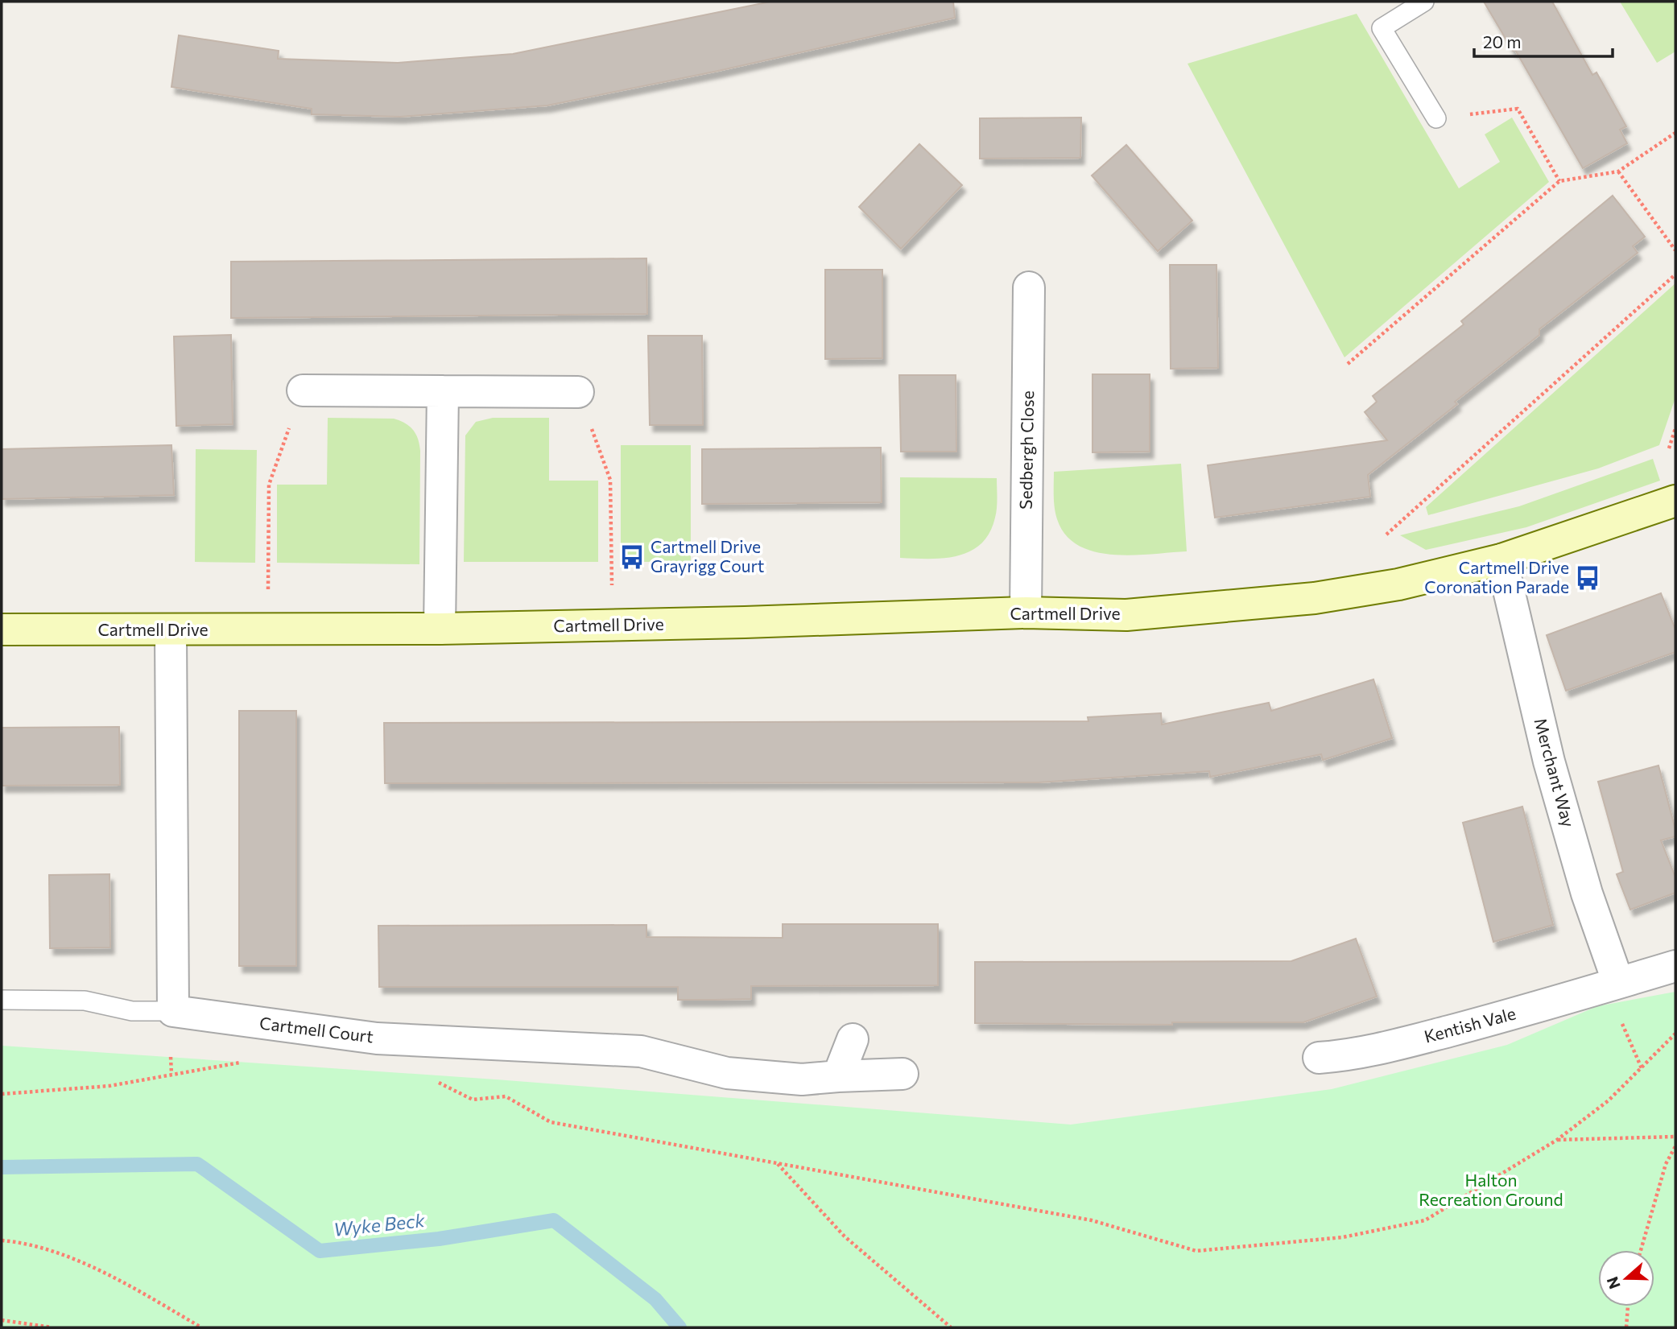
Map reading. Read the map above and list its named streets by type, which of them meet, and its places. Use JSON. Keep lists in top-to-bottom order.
{
  "streets": {
    "street": [
      "Sedbergh Close",
      "Cartmell Drive",
      "Merchant Way",
      "Kentish Vale",
      "Cartmell Court"
    ]
  },
  "crossings": [
    ["Sedbergh Close", "Cartmell Drive"],
    ["Cartmell Drive", "Merchant Way"],
    ["Merchant Way", "Kentish Vale"]
  ],
  "water": ["Wyke Beck"],
  "parks": ["Halton Recreation Ground"],
  "places": {
    "bus stop": ["Cartmell Drive Grayrigg Court", "Cartmell Drive Coronation Parade"]
  },
  "scale_bar": "20 m",
  "north": "left"
}
